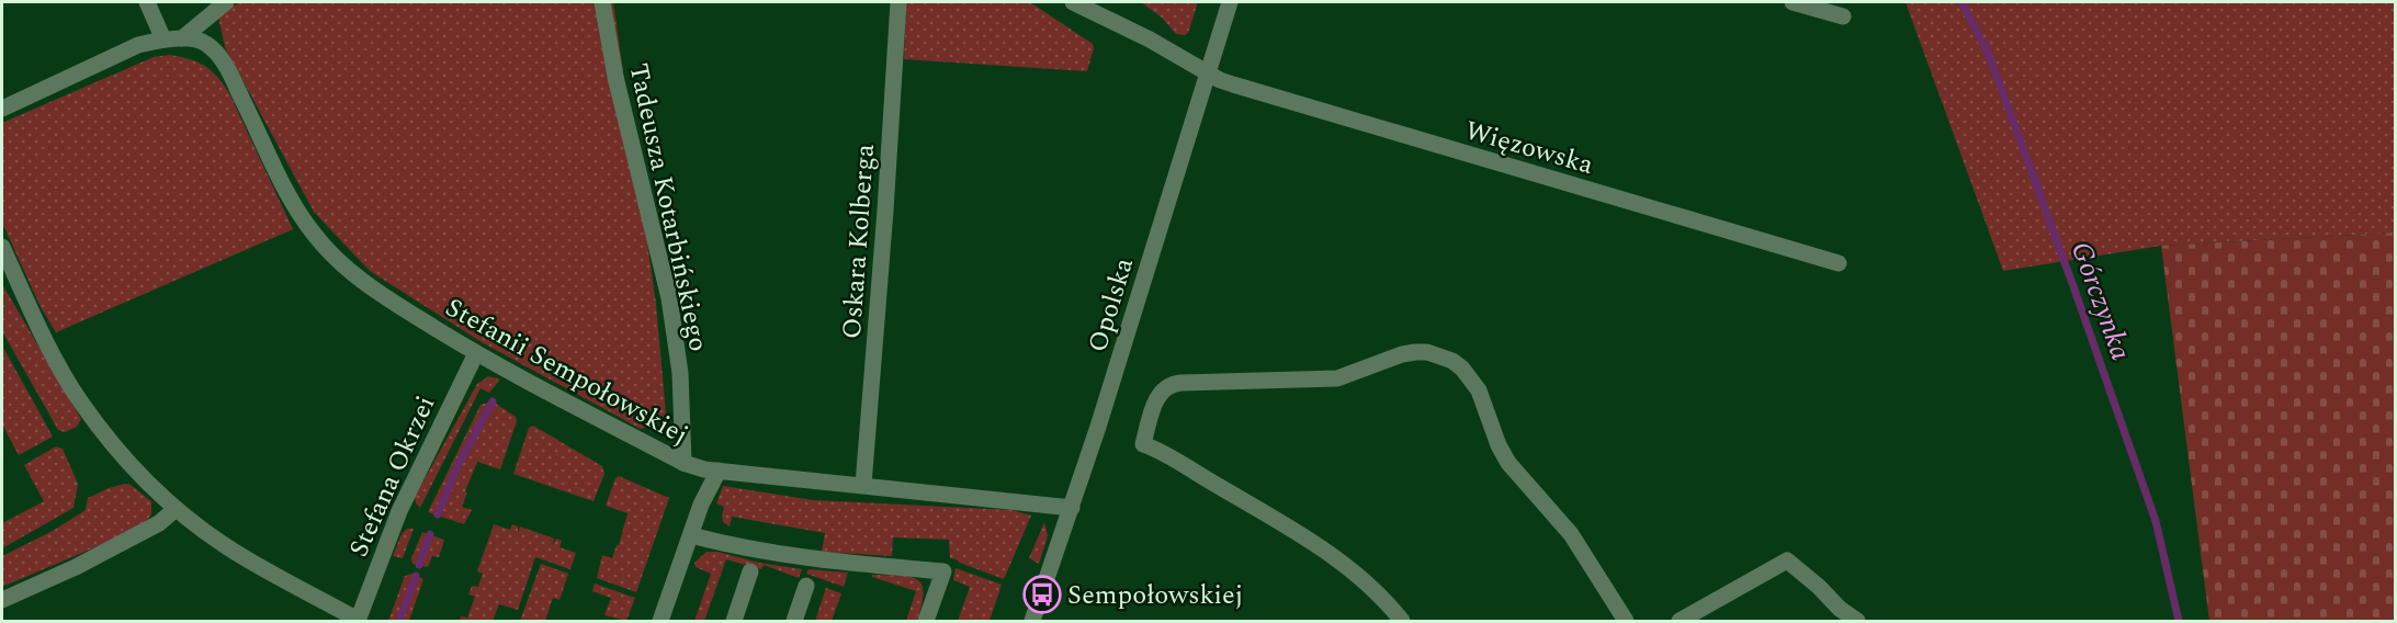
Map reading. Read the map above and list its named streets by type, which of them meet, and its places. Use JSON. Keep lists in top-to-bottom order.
{
  "streets": {
    "street": [
      "Więzowska",
      "Tadeusza Kotarbińskiego",
      "Oskara Kolberga",
      "Opolska",
      "Stefanii Sempołowskiej",
      "Stefana Okrzei"
    ]
  },
  "crossings": [
    ["Więzowska", "Opolska"],
    ["Tadeusza Kotarbińskiego", "Stefanii Sempołowskiej"],
    ["Oskara Kolberga", "Stefanii Sempołowskiej"],
    ["Opolska", "Stefanii Sempołowskiej"],
    ["Stefanii Sempołowskiej", "Stefana Okrzei"]
  ],
  "water": ["Górczynka"],
  "places": {
    "bus stop": ["Sempołowskiej"]
  }
}
